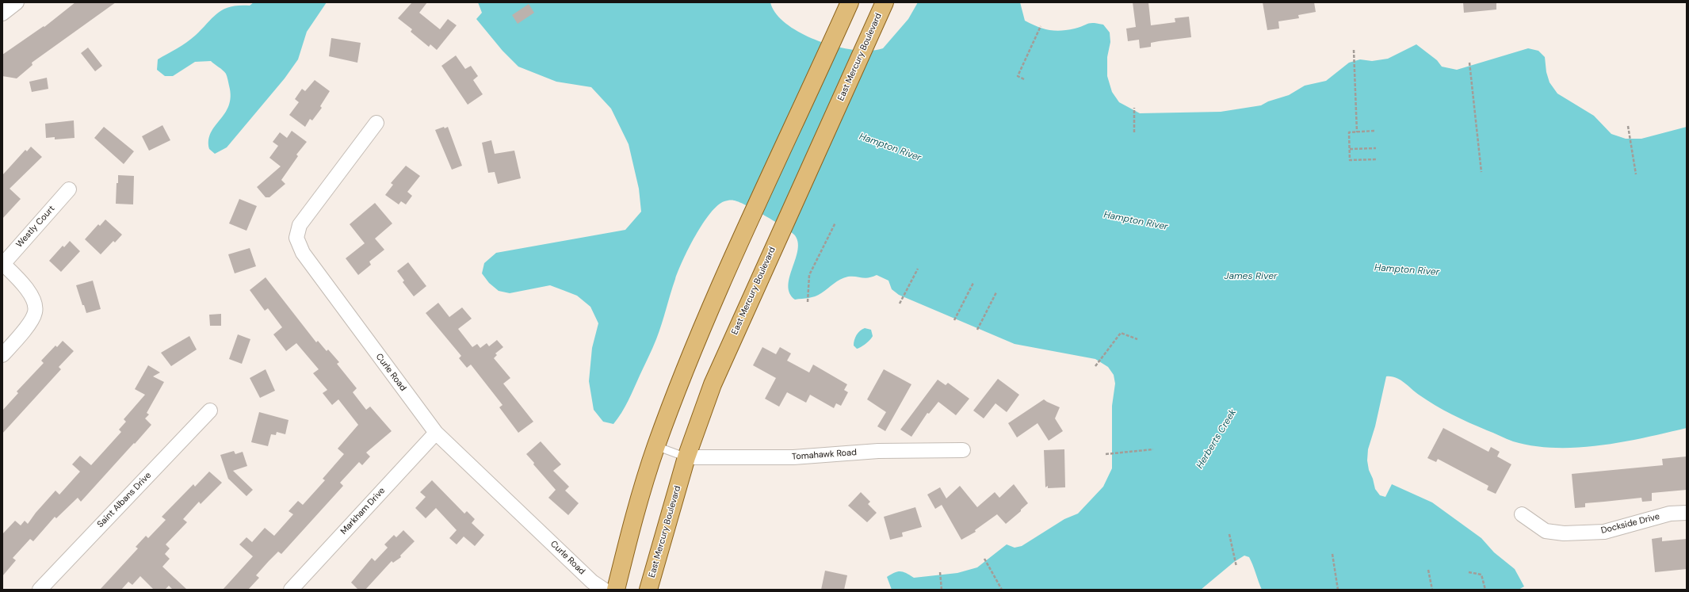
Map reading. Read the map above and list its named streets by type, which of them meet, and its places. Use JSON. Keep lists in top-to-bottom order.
{
  "streets": {
    "main road": ["East Mercury Boulevard"],
    "street": [
      "Westly Court",
      "Curle Road",
      "Tomahawk Road",
      "Saint Albans Drive",
      "Markham Drive",
      "Dockside Drive"
    ]
  },
  "crossings": [
    ["East Mercury Boulevard", "Tomahawk Road"],
    ["Curle Road", "Markham Drive"]
  ],
  "water": ["Hampton River", "James River", "Herberts Creek"]
}
